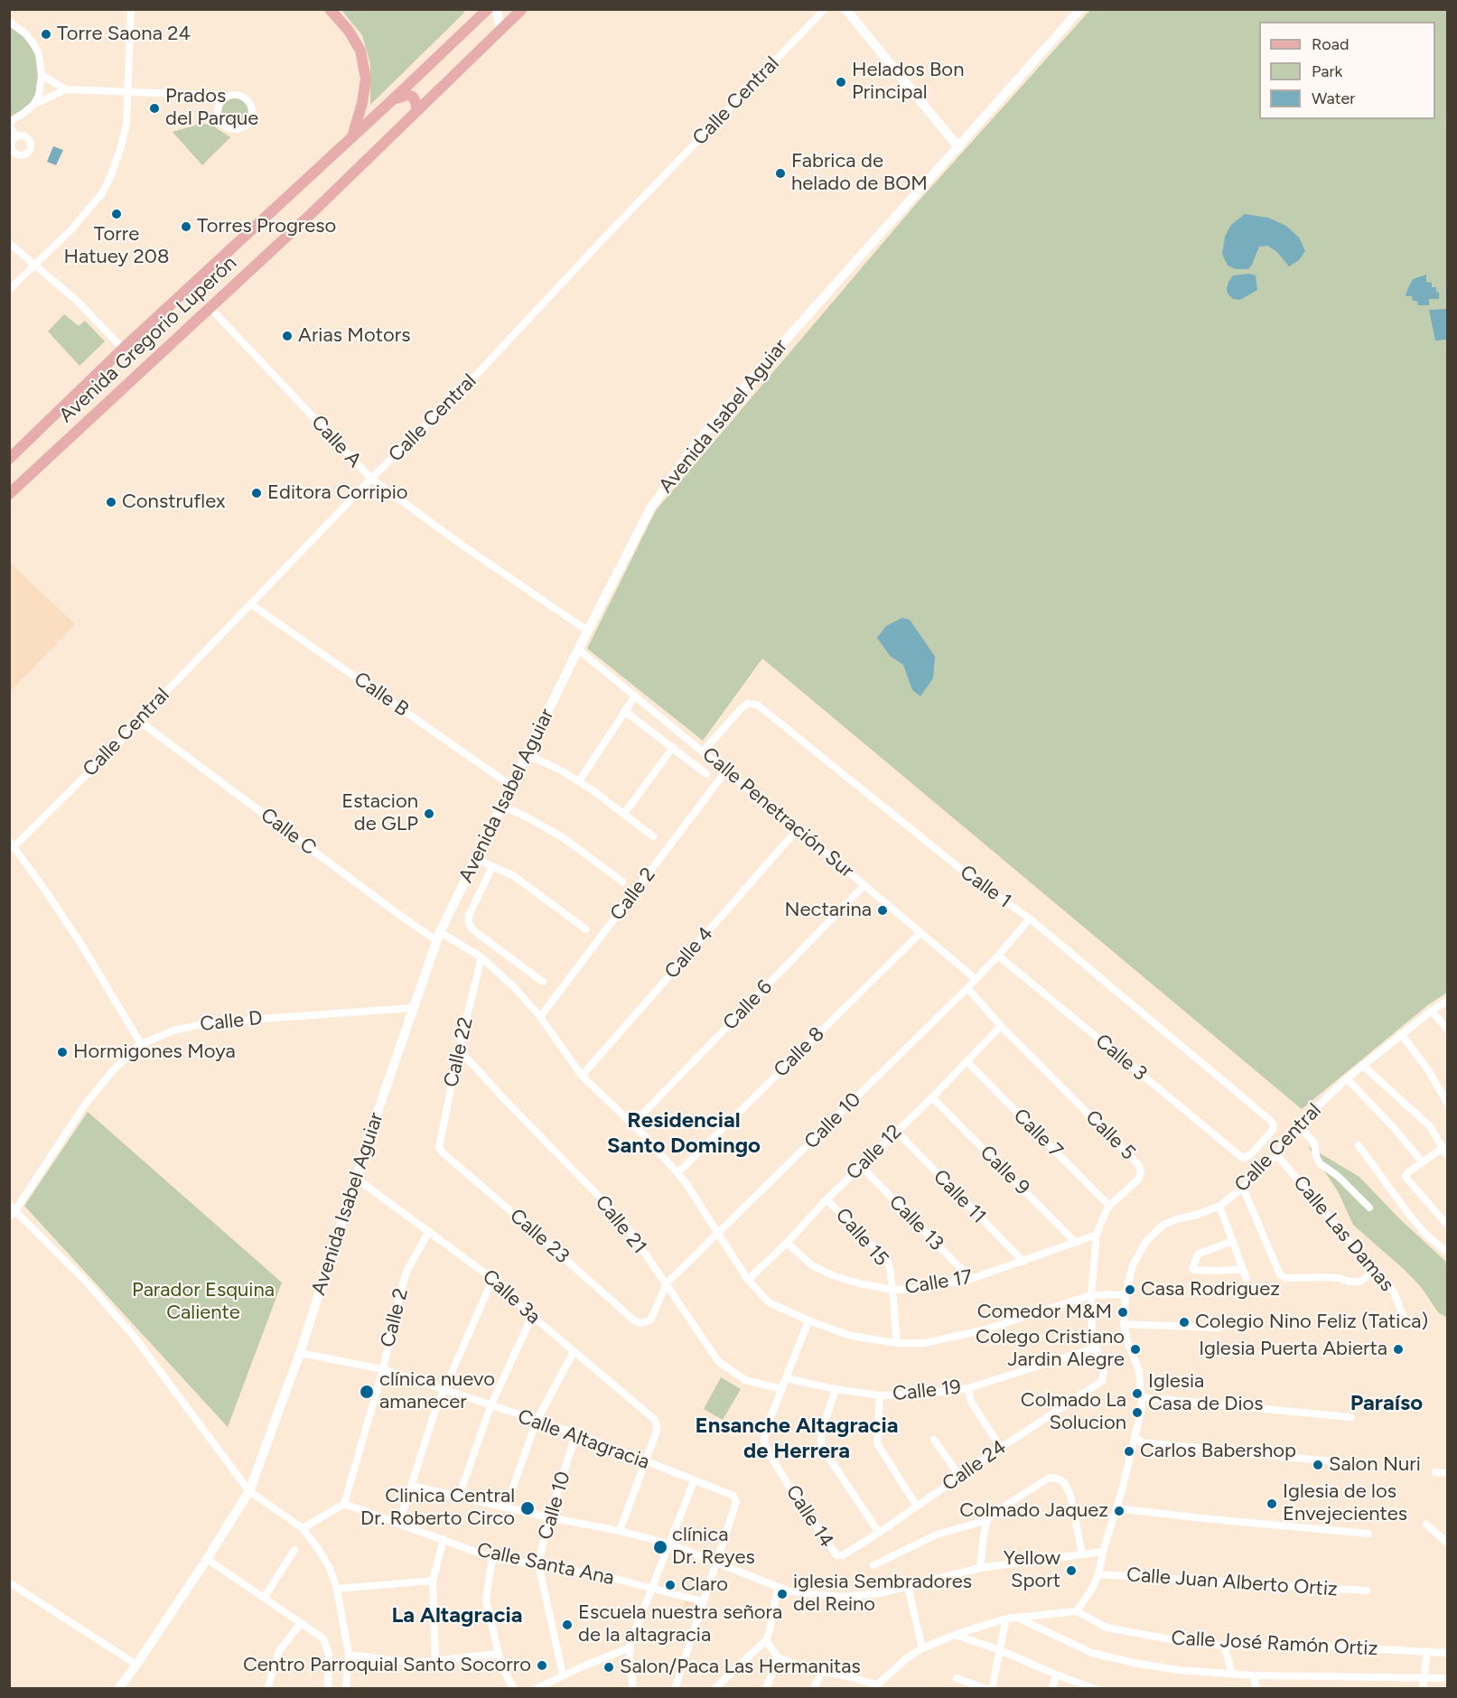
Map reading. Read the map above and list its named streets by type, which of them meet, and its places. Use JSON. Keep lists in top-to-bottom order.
{
  "streets": {
    "main road": ["Avenida Gregorio Luperón", "Avenida Isabel Aguiar"],
    "street": [
      "Calle Central",
      "Calle A",
      "Calle B",
      "Calle Penetración Sur",
      "Calle C",
      "Calle 1",
      "Calle 2",
      "Calle 4",
      "Calle 6",
      "Calle D",
      "Calle 22",
      "Calle 8",
      "Calle 3",
      "Calle 10",
      "Calle 7",
      "Calle 5",
      "Calle 12",
      "Calle 9",
      "Calle 11",
      "Calle 13",
      "Calle 21",
      "Calle Las Damas",
      "Calle 23",
      "Calle 15",
      "Calle 17",
      "Calle 3a",
      "Calle 19",
      "Calle Altagracia",
      "Calle 24",
      "Calle 14",
      "Calle Santa Ana",
      "Calle Juan Alberto Ortiz",
      "Calle José Ramón Ortiz"
    ]
  },
  "crossings": [
    ["Calle Central", "Calle A"],
    ["Calle Central", "Calle B"],
    ["Calle Central", "Calle C"],
    ["Calle Central", "Calle Las Damas"],
    ["Calle Central", "Calle Juan Alberto Ortiz"],
    ["Calle Central", "Calle José Ramón Ortiz"],
    ["Avenida Gregorio Luperón", "Calle A"],
    ["Avenida Isabel Aguiar", "Calle A"],
    ["Avenida Isabel Aguiar", "Calle B"],
    ["Avenida Isabel Aguiar", "Calle Penetración Sur"],
    ["Avenida Isabel Aguiar", "Calle C"],
    ["Avenida Isabel Aguiar", "Calle D"],
    ["Avenida Isabel Aguiar", "Calle 3a"],
    ["Avenida Isabel Aguiar", "Calle Altagracia"],
    ["Calle Penetración Sur", "Calle 1"],
    ["Calle Penetración Sur", "Calle 2"],
    ["Calle Penetración Sur", "Calle 4"],
    ["Calle Penetración Sur", "Calle 6"],
    ["Calle Penetración Sur", "Calle 8"],
    ["Calle Penetración Sur", "Calle 10"],
    ["Calle C", "Calle 2"],
    ["Calle C", "Calle 4"],
    ["Calle C", "Calle 6"],
    ["Calle C", "Calle 22"],
    ["Calle C", "Calle 8"],
    ["Calle C", "Calle 10"],
    ["Calle C", "Calle 5"],
    ["Calle C", "Calle 12"],
    ["Calle C", "Calle 15"],
    ["Calle C", "Calle 14"],
    ["Calle 1", "Calle 3"],
    ["Calle 1", "Calle 10"],
    ["Calle 2", "Calle 3a"],
    ["Calle 2", "Calle Altagracia"],
    ["Calle 2", "Calle Santa Ana"],
    ["Calle 22", "Calle 21"],
    ["Calle 22", "Calle 23"],
    ["Calle 3", "Calle 10"],
    ["Calle 10", "Calle 5"],
    ["Calle 10", "Calle 21"],
    ["Calle 10", "Calle 23"],
    ["Calle 10", "Calle Altagracia"],
    ["Calle 10", "Calle Santa Ana"],
    ["Calle 7", "Calle 5"],
    ["Calle 7", "Calle 12"],
    ["Calle 5", "Calle 12"],
    ["Calle 5", "Calle 17"],
    ["Calle 5", "Calle 19"],
    ["Calle 5", "Calle 24"],
    ["Calle 12", "Calle 9"],
    ["Calle 12", "Calle 11"],
    ["Calle 12", "Calle 13"],
    ["Calle 12", "Calle 15"],
    ["Calle 12", "Calle 17"],
    ["Calle 9", "Calle 17"],
    ["Calle 11", "Calle 17"],
    ["Calle 13", "Calle 17"],
    ["Calle 21", "Calle 14"],
    ["Calle 15", "Calle 17"],
    ["Calle 3a", "Calle Altagracia"],
    ["Calle 19", "Calle 14"],
    ["Calle 24", "Calle 14"]
  ],
  "districts": [
    "Residencial Santo Domingo",
    "Paraíso",
    "Ensanche Altagracia de Herrera",
    "La Altagracia"
  ],
  "parks": ["Parador Esquina Caliente"],
  "places": [
    "Torre Saona 24",
    "Helados Bon Principal",
    "Prados del Parque",
    "Fabrica de helado de BOM",
    "Torre Hatuey 208",
    "Torres Progreso",
    "Arias Motors",
    "Editora Corripio",
    "Construflex",
    "Estacion de GLP",
    "Nectarina",
    "Hormigones Moya",
    "Casa Rodriguez",
    "Comedor M&M",
    "Colegio Nino Feliz (Tatica)",
    "Colego Cristiano Jardin Alegre",
    "Iglesia Puerta Abierta",
    "clínica nuevo amanecer",
    "Iglesia Casa de Dios",
    "Colmado La Solucion",
    "Carlos Babershop",
    "Salon Nuri",
    "Iglesia de los Envejecientes",
    "Clinica Central Dr. Roberto Circo",
    "Colmado Jaquez",
    "clínica Dr. Reyes",
    "Yellow Sport",
    "Claro",
    "iglesia Sembradores del Reino",
    "Escuela nuestra señora de la altagracia",
    "Centro Parroquial Santo Socorro",
    "Salon/Paca Las Hermanitas"
  ],
  "legend": ["Road", "Park", "Water"]
}
